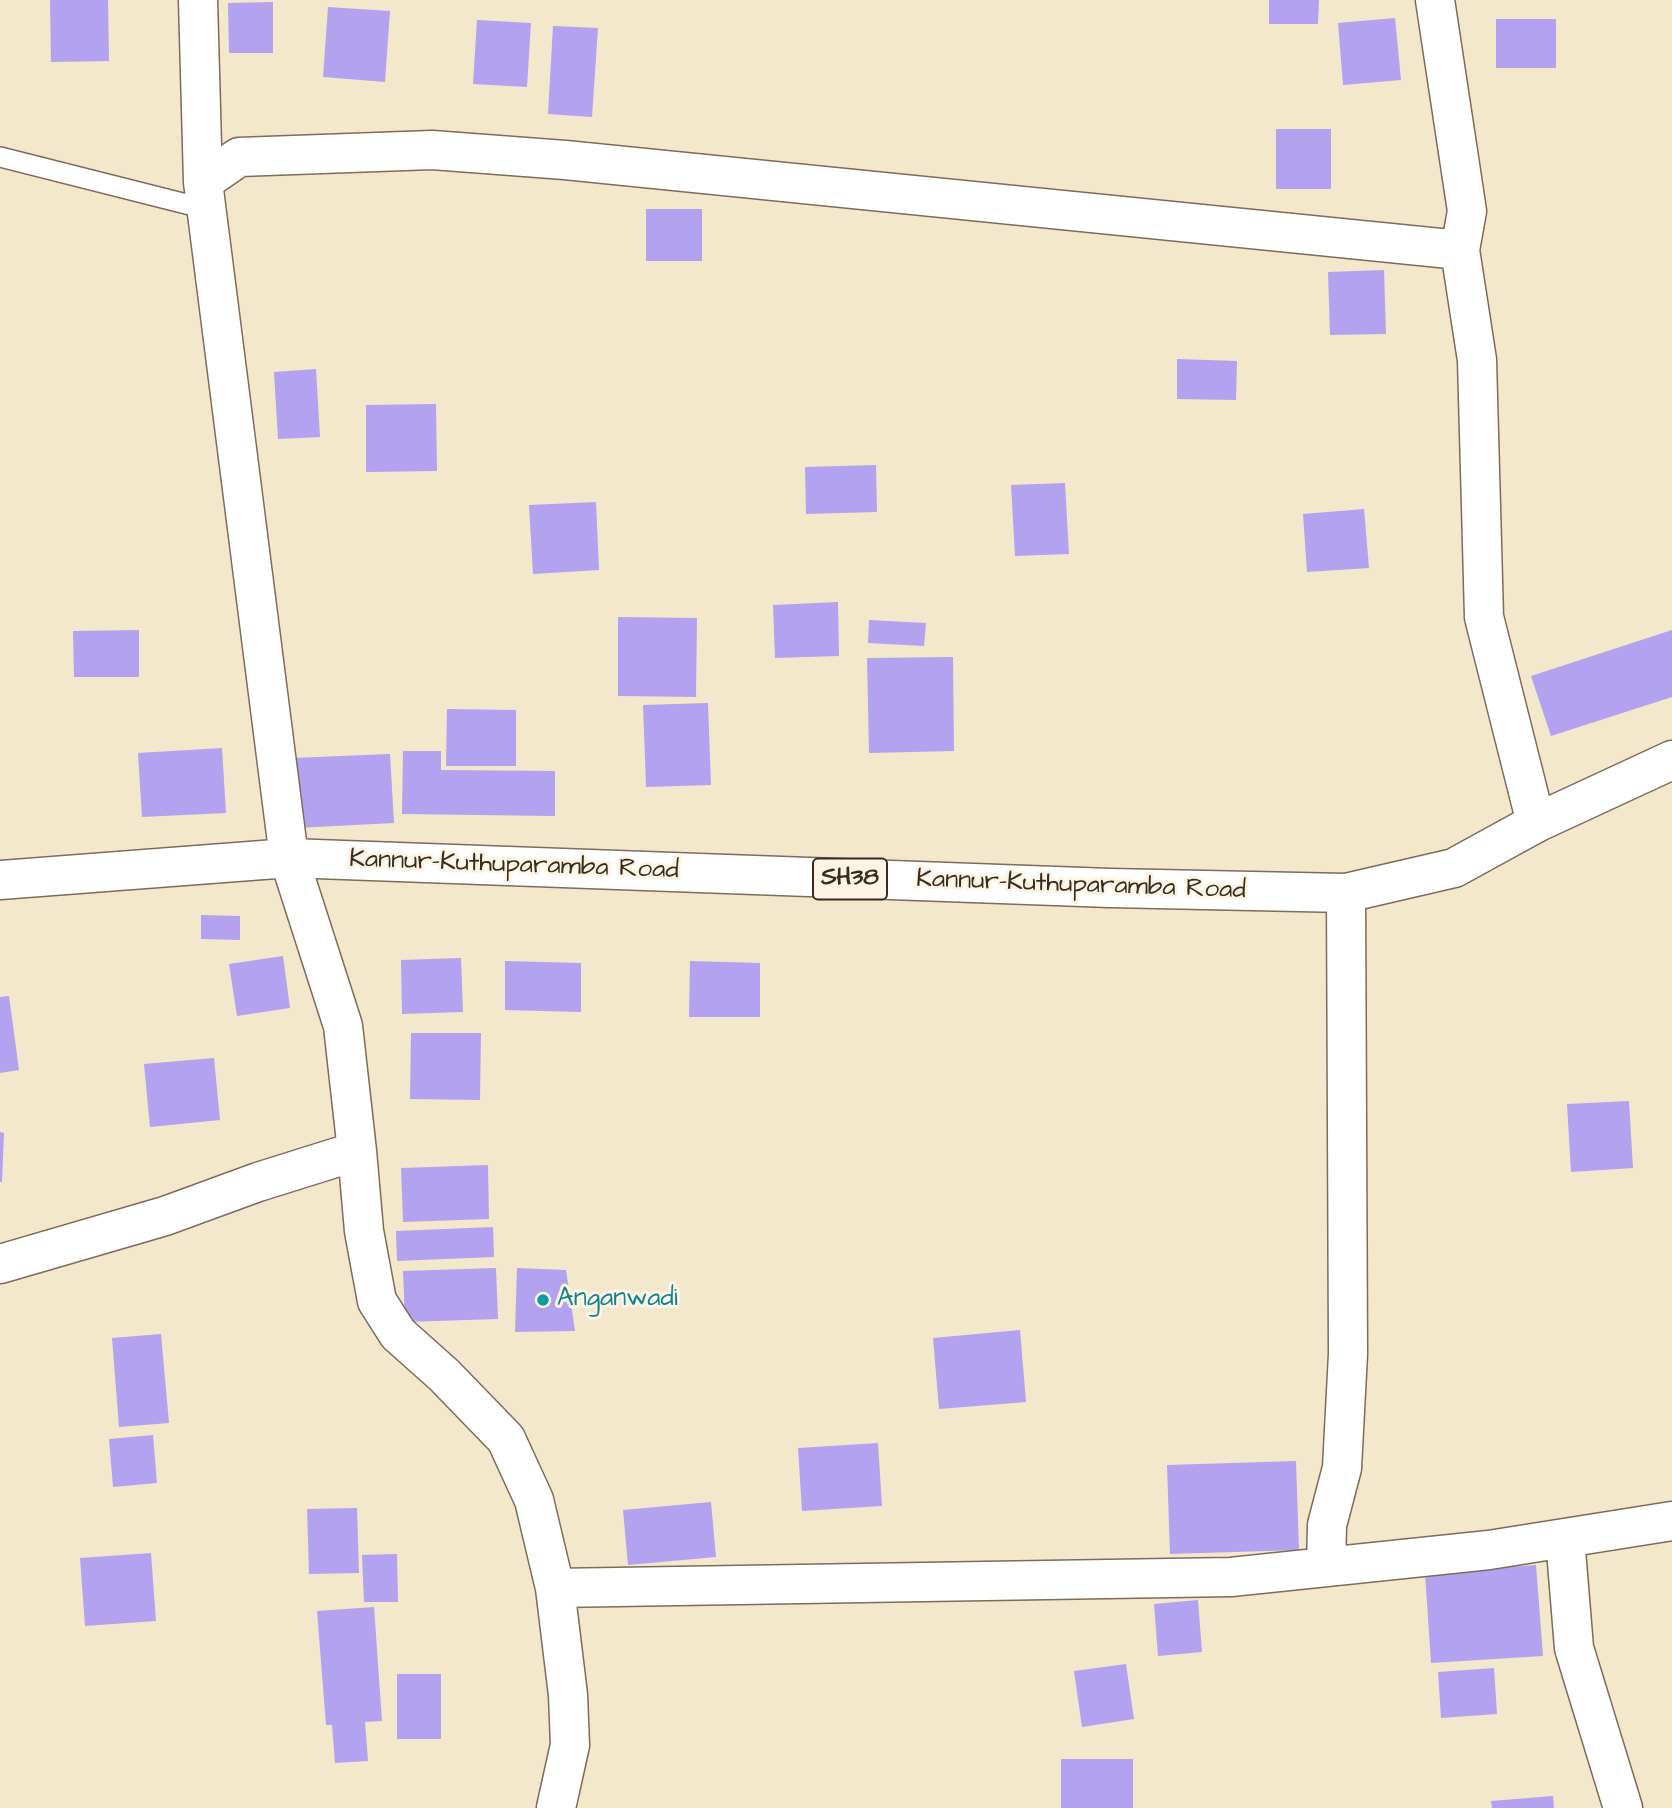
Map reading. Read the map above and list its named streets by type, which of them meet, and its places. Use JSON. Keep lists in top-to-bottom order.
{
  "streets": {
    "street": ["Kannur-Kuthuparamba Road", "SH38"]
  },
  "places": ["Anganwadi"]
}
